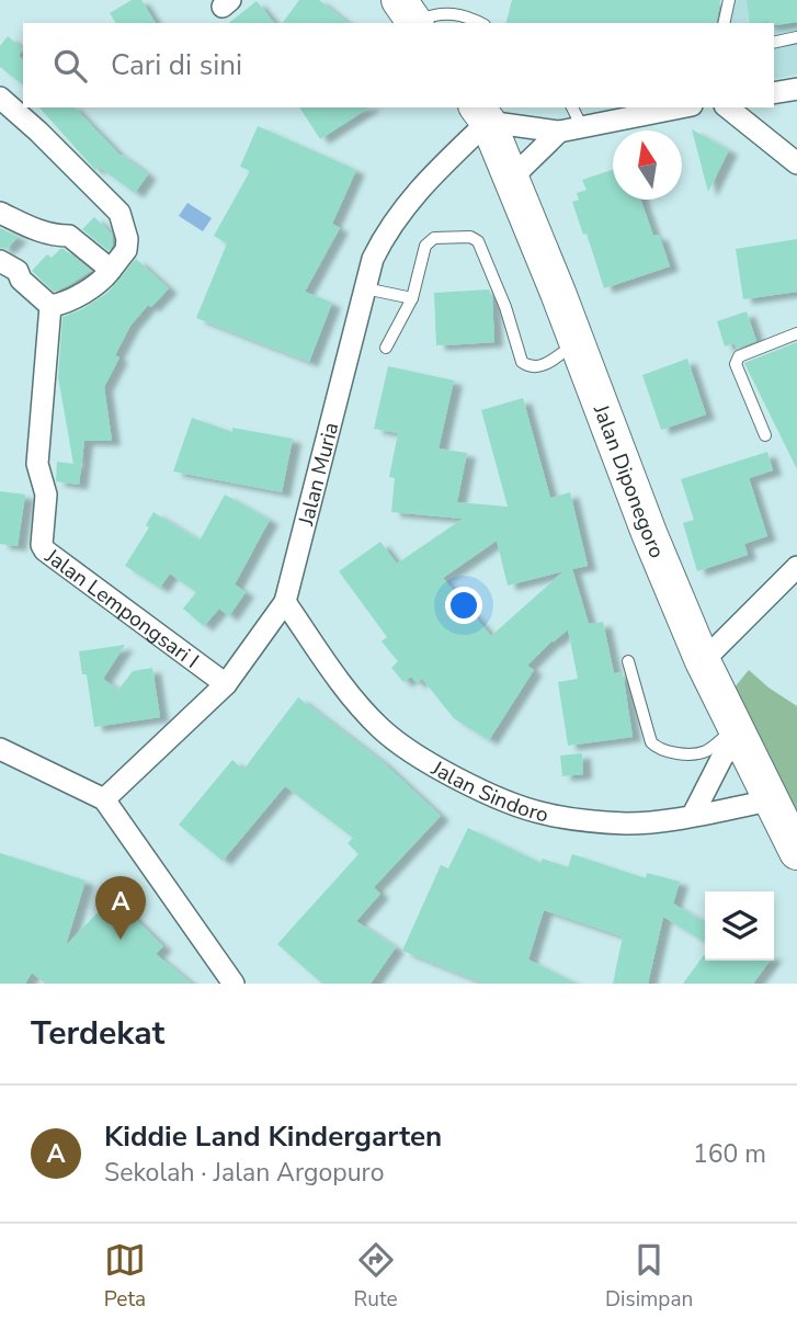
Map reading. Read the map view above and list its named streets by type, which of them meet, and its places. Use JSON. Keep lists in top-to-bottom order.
{
  "streets": {
    "main road": ["Jalan Diponegoro"],
    "street": ["Jalan Muria", "Jalan Lempongsari I", "Jalan Sindoro"]
  },
  "crossings": [
    ["Jalan Muria", "Jalan Diponegoro"],
    ["Jalan Muria", "Jalan Lempongsari I"],
    ["Jalan Muria", "Jalan Sindoro"],
    ["Jalan Diponegoro", "Jalan Sindoro"]
  ],
  "north": "top",
  "page": {
    "search": "Cari di sini",
    "pins": "A",
    "heading": "Terdekat",
    "list": [
      {
        "mark": "A",
        "name": "Kiddie Land Kindergarten",
        "note": "Sekolah · Jalan Argopuro",
        "value": "160 m"
      }
    ],
    "nav": ["Peta", "Rute", "Disimpan"]
  }
}
